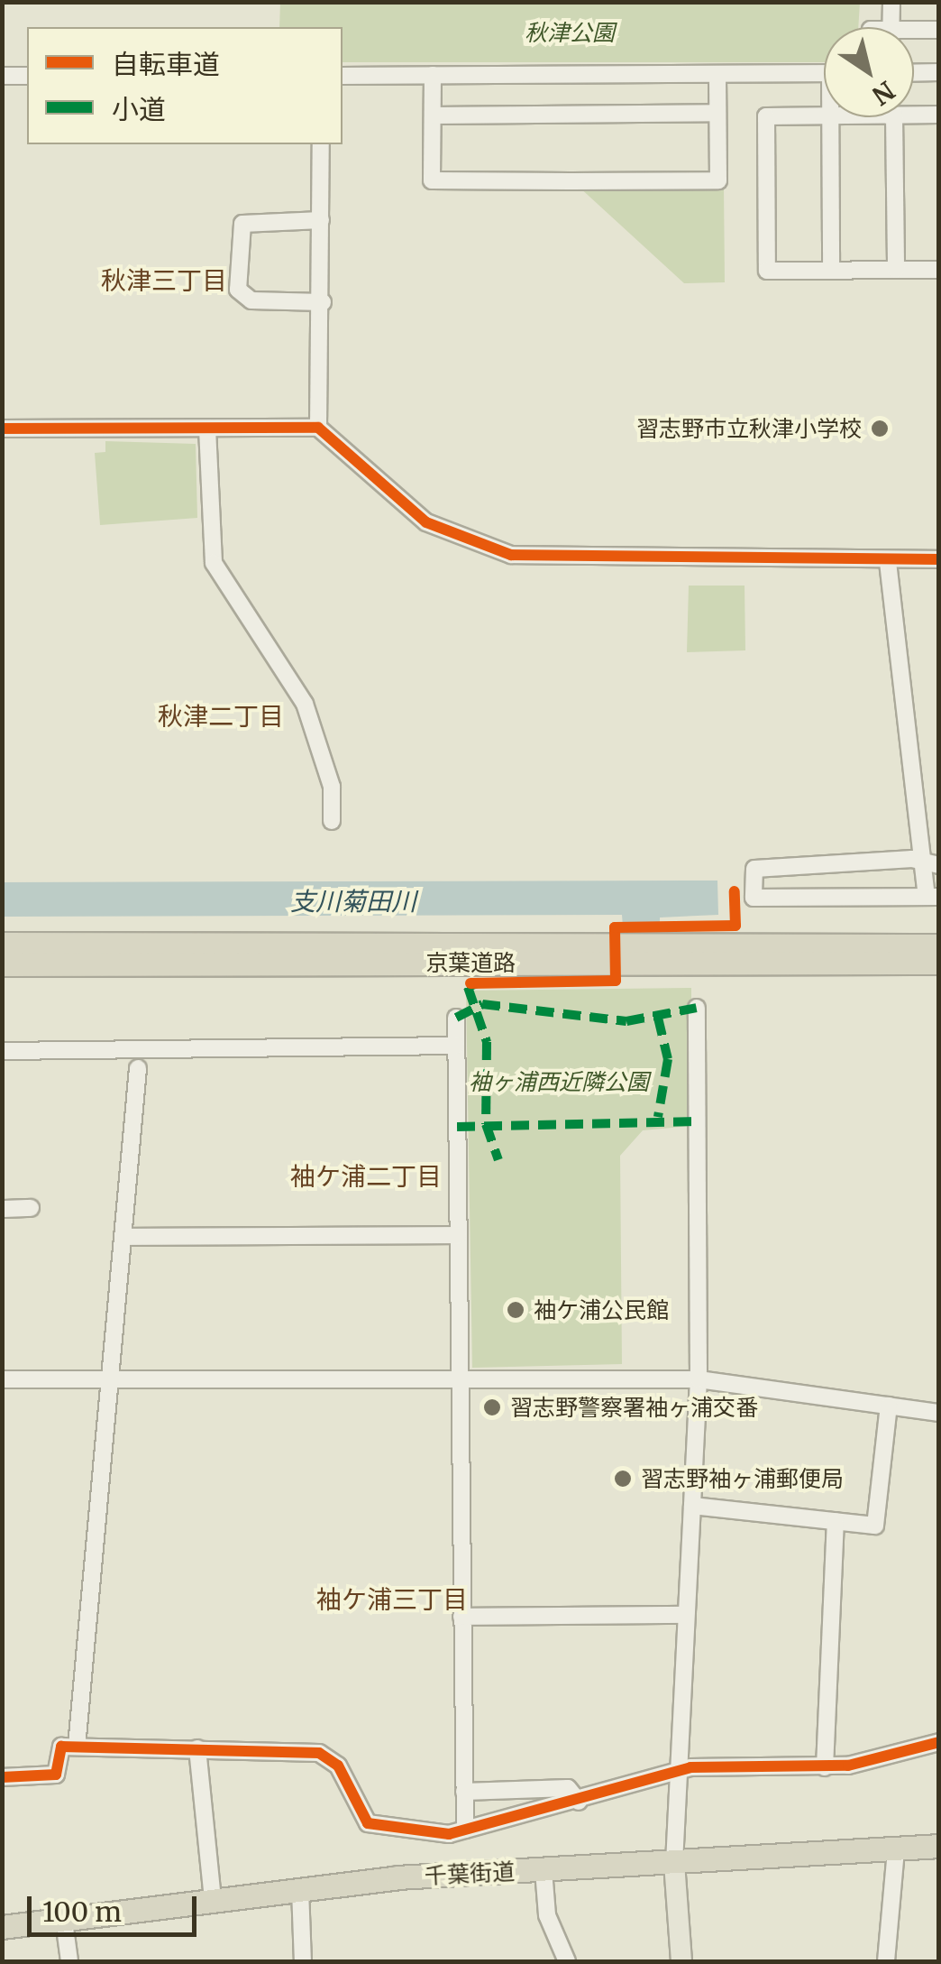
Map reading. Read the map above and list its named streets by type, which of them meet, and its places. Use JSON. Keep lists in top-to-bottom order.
{
  "streets": {
    "highway": ["京葉道路", "千葉街道"]
  },
  "districts": [
    "秋津三丁目",
    "秋津二丁目",
    "袖ケ浦二丁目",
    "袖ケ浦三丁目"
  ],
  "water": ["支川菊田川"],
  "parks": ["秋津公園", "袖ヶ浦西近隣公園"],
  "places": [
    "習志野市立秋津小学校",
    "袖ケ浦公民館",
    "習志野警察署袖ヶ浦交番",
    "習志野袖ヶ浦郵便局"
  ],
  "legend": ["自転車道", "小道"],
  "scale_bar": "100 m",
  "north": "bottom right"
}
